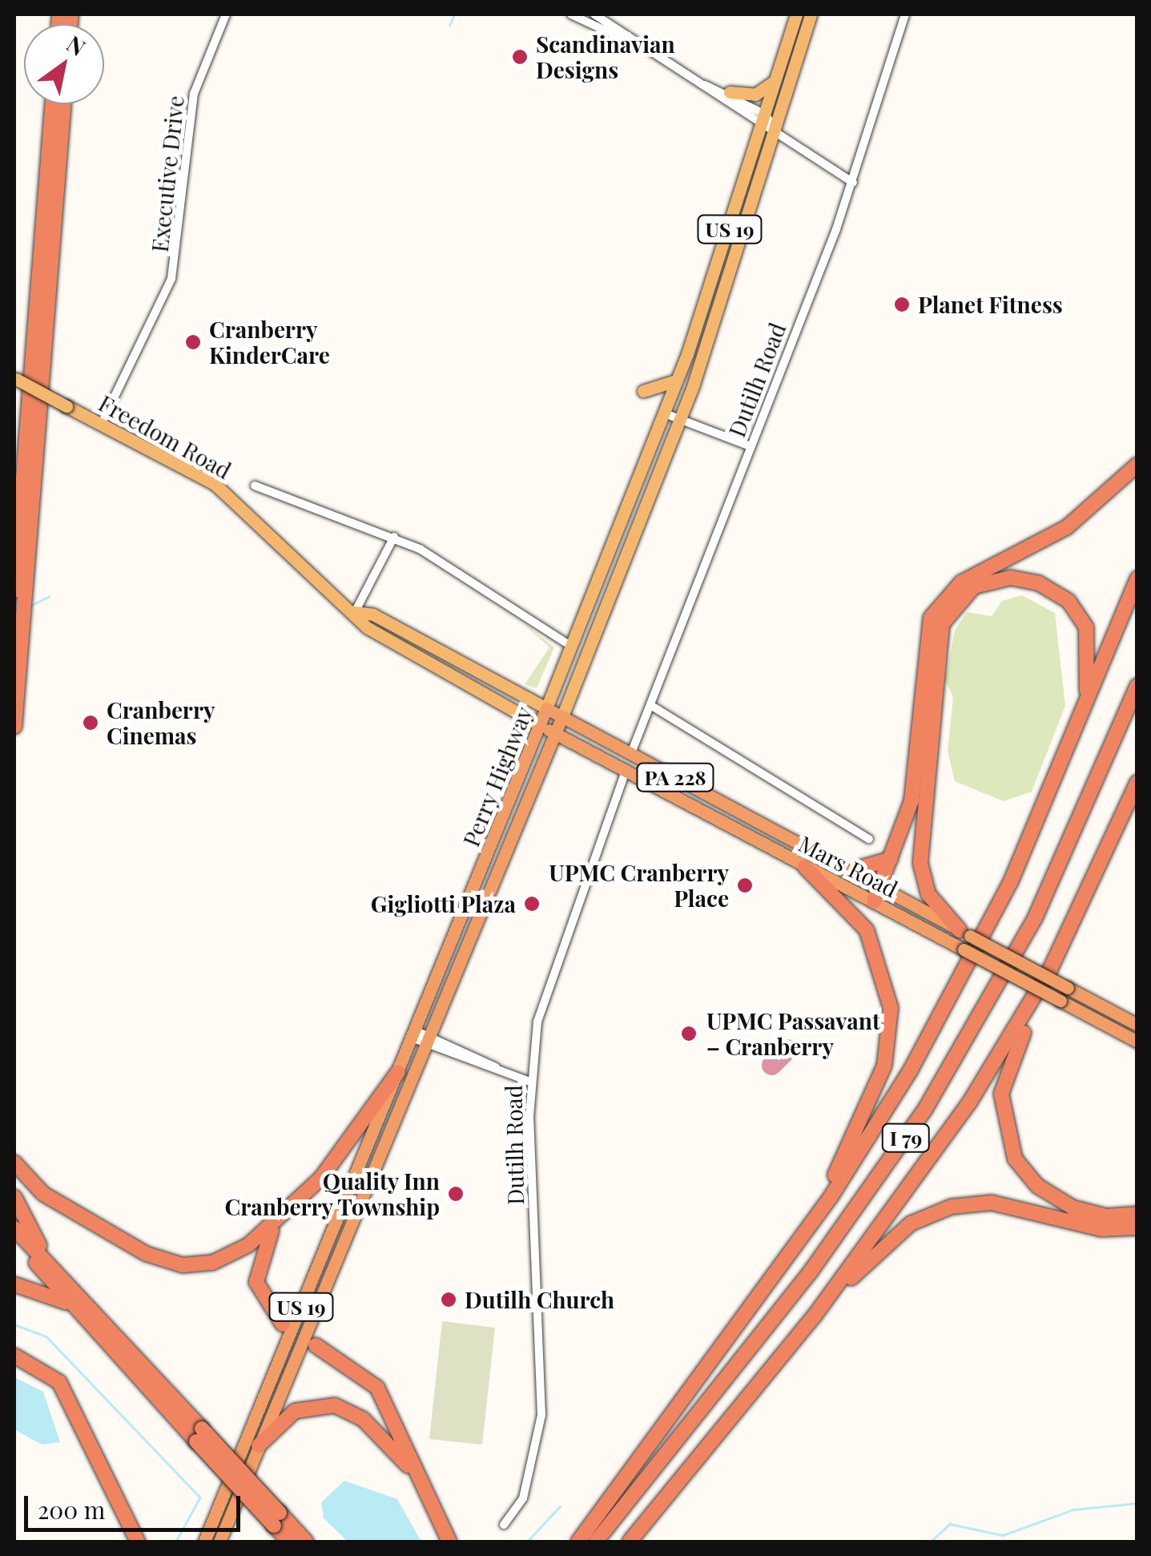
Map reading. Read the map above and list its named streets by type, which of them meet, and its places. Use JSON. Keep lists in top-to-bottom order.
{
  "streets": {
    "highway": [
      "US 19",
      "Freedom Road",
      "Perry Highway",
      "PA 228",
      "Mars Road",
      "I 79"
    ],
    "street": ["Executive Drive", "Dutilh Road"]
  },
  "crossings": [
    ["Executive Drive", "Freedom Road"],
    ["Dutilh Road", "Mars Road"],
    ["Freedom Road", "Perry Highway"],
    ["Freedom Road", "Mars Road"],
    ["Perry Highway", "Mars Road"]
  ],
  "places": [
    "Scandinavian Designs",
    "Planet Fitness",
    "Cranberry KinderCare",
    "Cranberry Cinemas",
    "UPMC Cranberry Place",
    "Gigliotti Plaza",
    "UPMC Passavant – Cranberry",
    "Quality Inn Cranberry Township",
    "Dutilh Church"
  ],
  "scale_bar": "200 m",
  "north": "top right"
}
